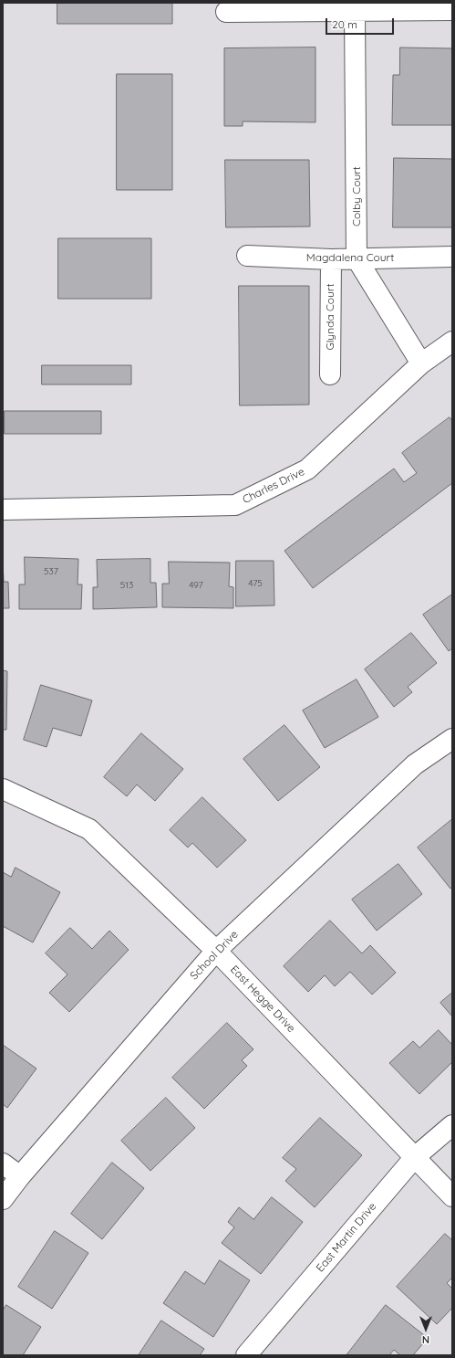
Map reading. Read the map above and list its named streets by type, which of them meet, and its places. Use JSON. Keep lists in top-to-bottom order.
{
  "streets": {
    "street": [
      "Colby Court",
      "Magdalena Court",
      "Glynda Court",
      "Charles Drive",
      "School Drive",
      "East Hegge Drive",
      "East Martin Drive"
    ]
  },
  "crossings": [
    ["Colby Court", "Magdalena Court"],
    ["Magdalena Court", "Glynda Court"],
    ["School Drive", "East Hegge Drive"],
    ["East Hegge Drive", "East Martin Drive"]
  ],
  "house_numbers": [
    "537",
    "475",
    "513",
    "497"
  ],
  "scale_bar": "20 m",
  "north": "bottom"
}
